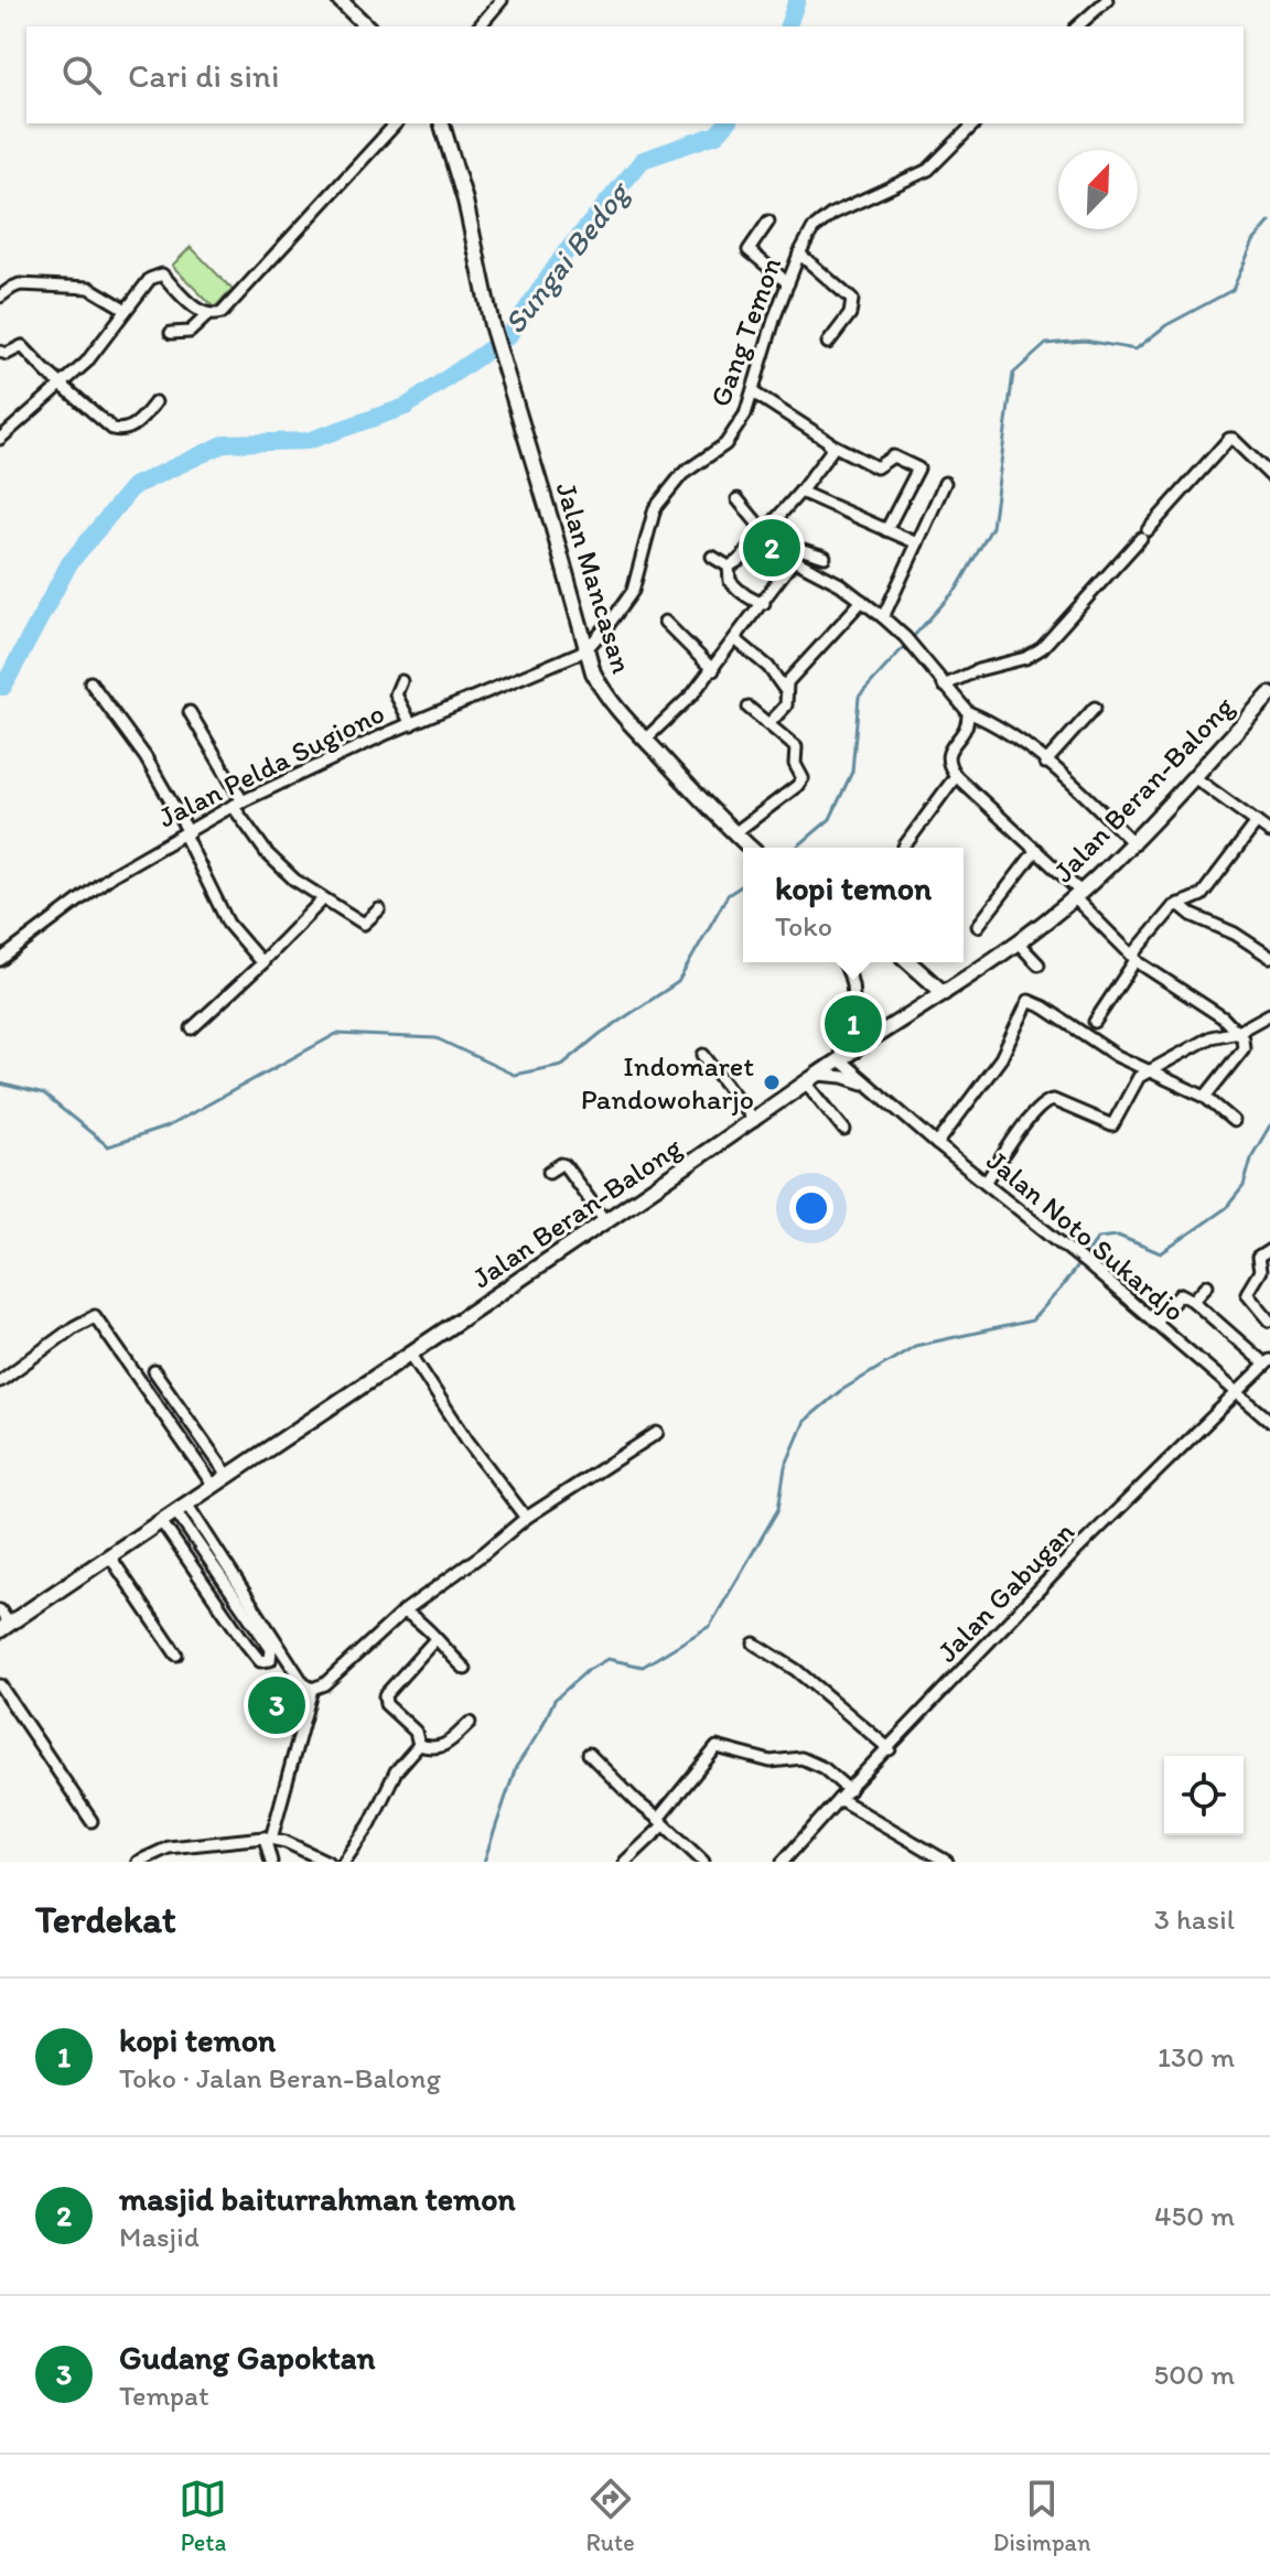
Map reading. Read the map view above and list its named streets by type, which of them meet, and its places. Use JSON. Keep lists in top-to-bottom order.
{
  "streets": {
    "main road": ["Jalan Mancasan", "Jalan Beran-Balong"],
    "street": [
      "Gang Temon",
      "Jalan Pelda Sugiono",
      "Jalan Noto Sukardjo",
      "Jalan Gabugan"
    ]
  },
  "crossings": [
    ["Gang Temon", "Jalan Mancasan"],
    ["Gang Temon", "Jalan Pelda Sugiono"],
    ["Jalan Mancasan", "Jalan Pelda Sugiono"],
    ["Jalan Beran-Balong", "Jalan Noto Sukardjo"],
    ["Jalan Noto Sukardjo", "Jalan Gabugan"]
  ],
  "water": ["Sungai Bedog"],
  "places": ["Indomaret Pandowoharjo"],
  "north": "top right",
  "page": {
    "search": "Cari di sini",
    "pins": ["2", "1", "3"],
    "popup": ["kopi temon", "Toko"],
    "heading": ["Terdekat", "3 hasil"],
    "list": [
      {
        "mark": "1",
        "name": "kopi temon",
        "note": "Toko · Jalan Beran-Balong",
        "value": "130 m"
      },
      {
        "mark": "2",
        "name": "masjid baiturrahman temon",
        "note": "Masjid",
        "value": "450 m"
      },
      {
        "mark": "3",
        "name": "Gudang Gapoktan",
        "note": "Tempat",
        "value": "500 m"
      }
    ],
    "nav": ["Peta", "Rute", "Disimpan"]
  }
}
